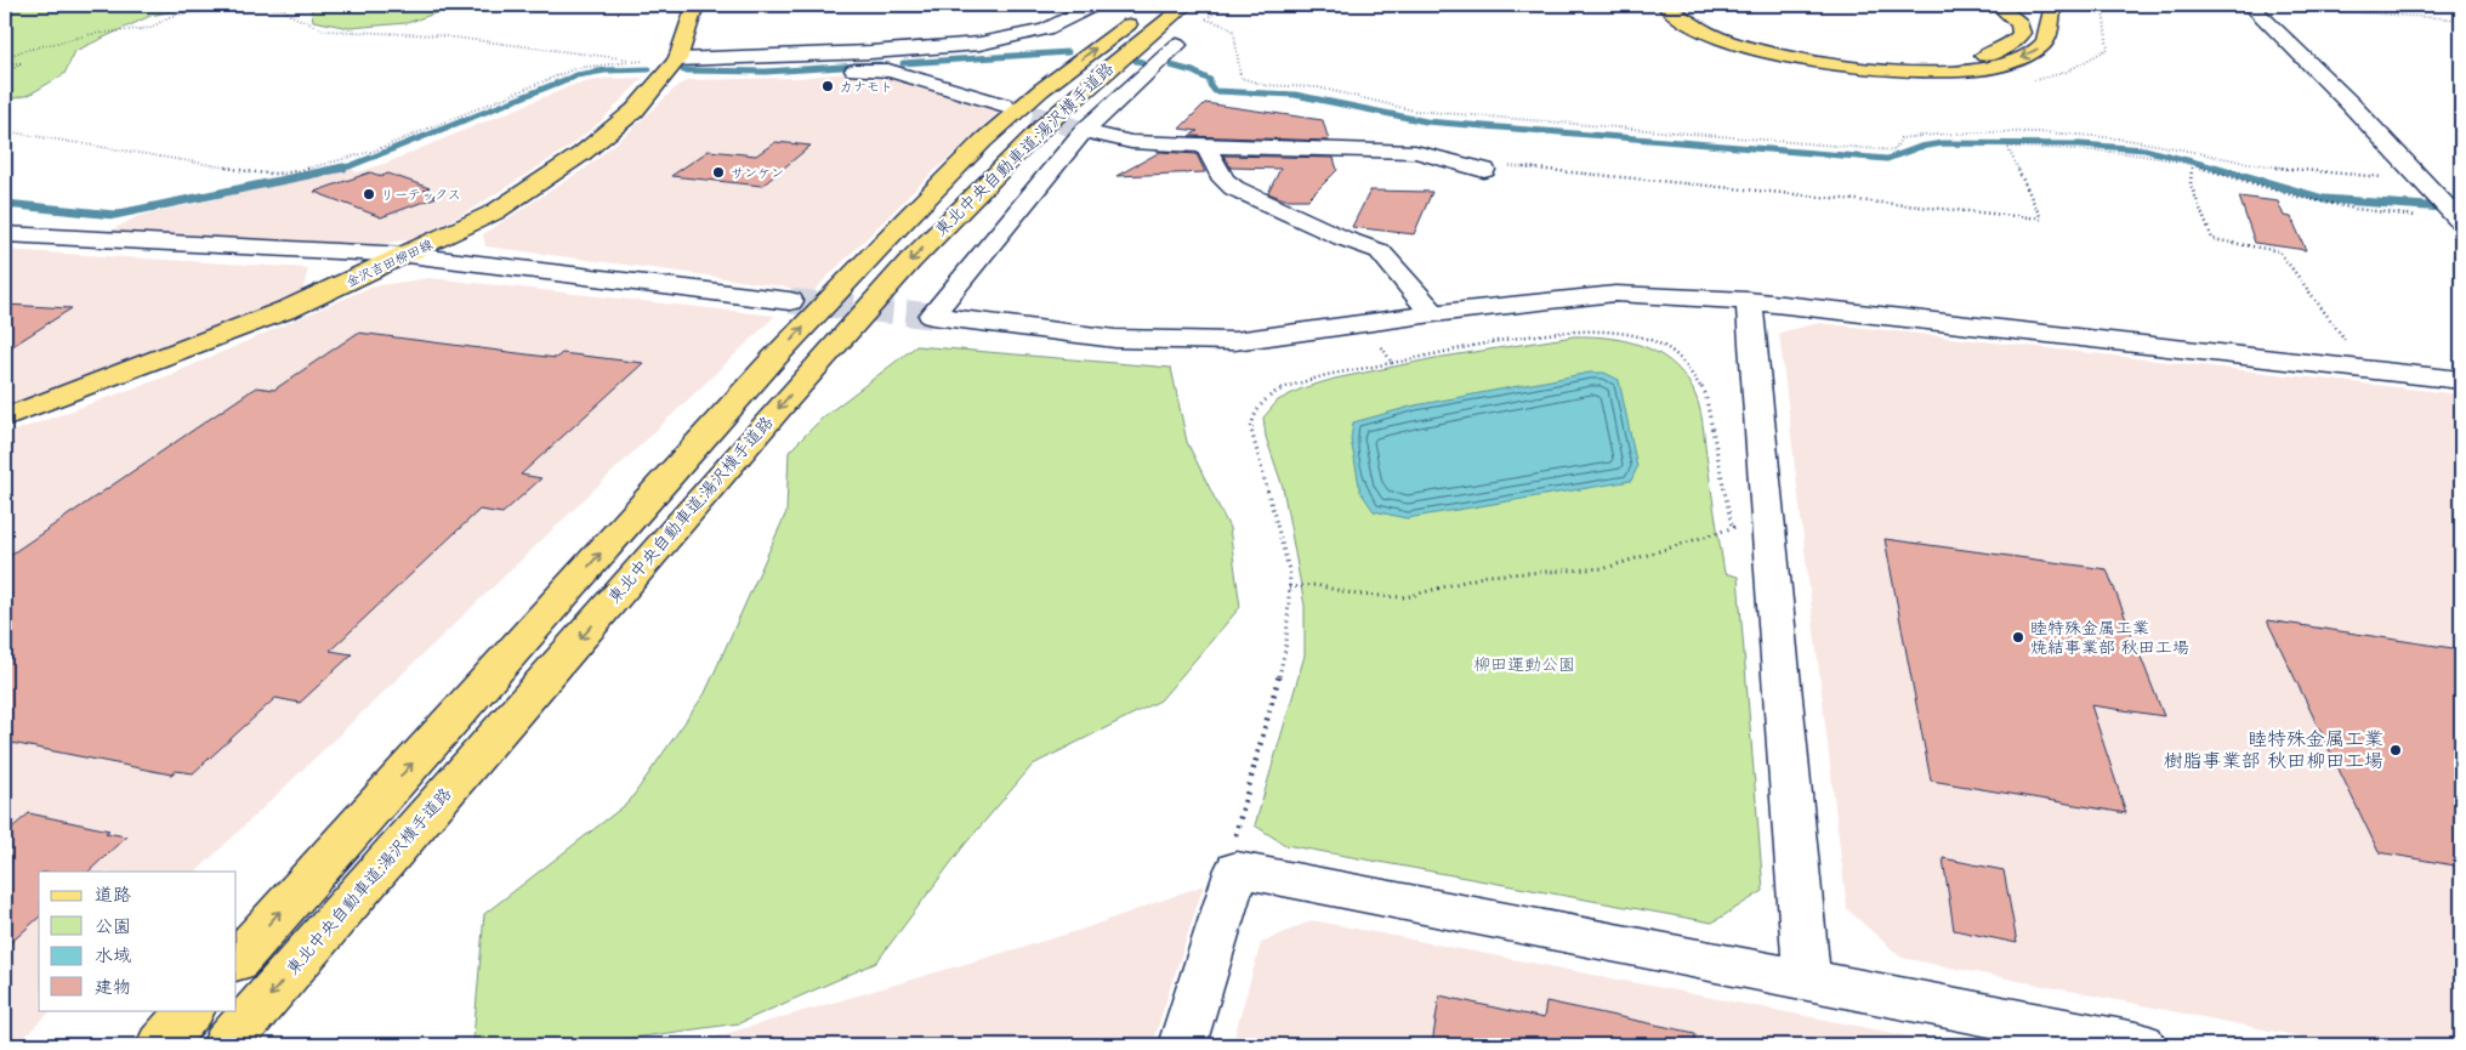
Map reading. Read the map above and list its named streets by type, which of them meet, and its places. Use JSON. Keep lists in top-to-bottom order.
{
  "streets": {
    "main road": ["東北中央自動車道;湯沢横手道路", "金沢吉田柳田線"]
  },
  "parks": ["柳田運動公園"],
  "places": [
    "カナモト",
    "サンケン",
    "リーテックス",
    "睦特殊金属工業 焼結事業部 秋田工場",
    "睦特殊金属工業 樹脂事業部 秋田柳田工場"
  ],
  "legend": [
    "道路",
    "公園",
    "水域",
    "建物"
  ]
}
